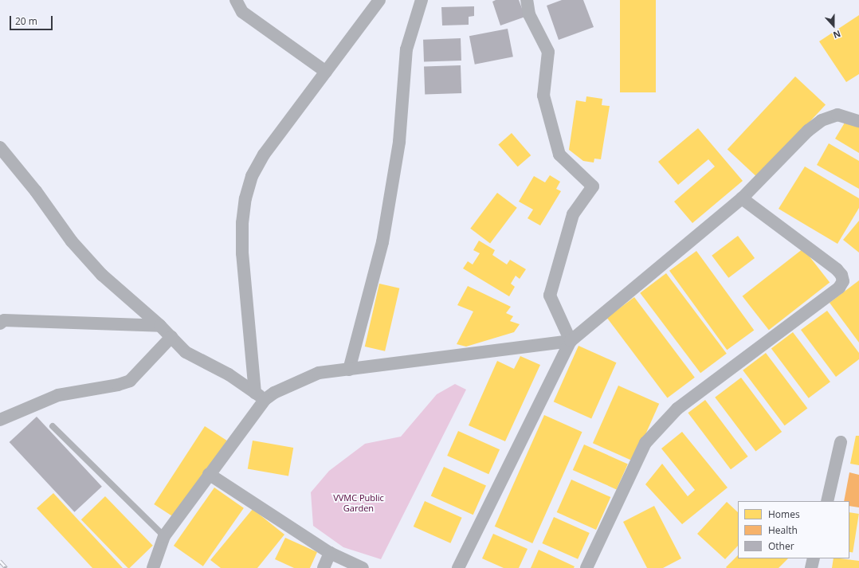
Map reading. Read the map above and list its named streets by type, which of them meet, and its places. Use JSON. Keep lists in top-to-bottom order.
{
  "parks": ["VVMC Public Garden"],
  "legend": ["Homes", "Health", "Other"],
  "scale_bar": "20 m",
  "north": "bottom"
}
